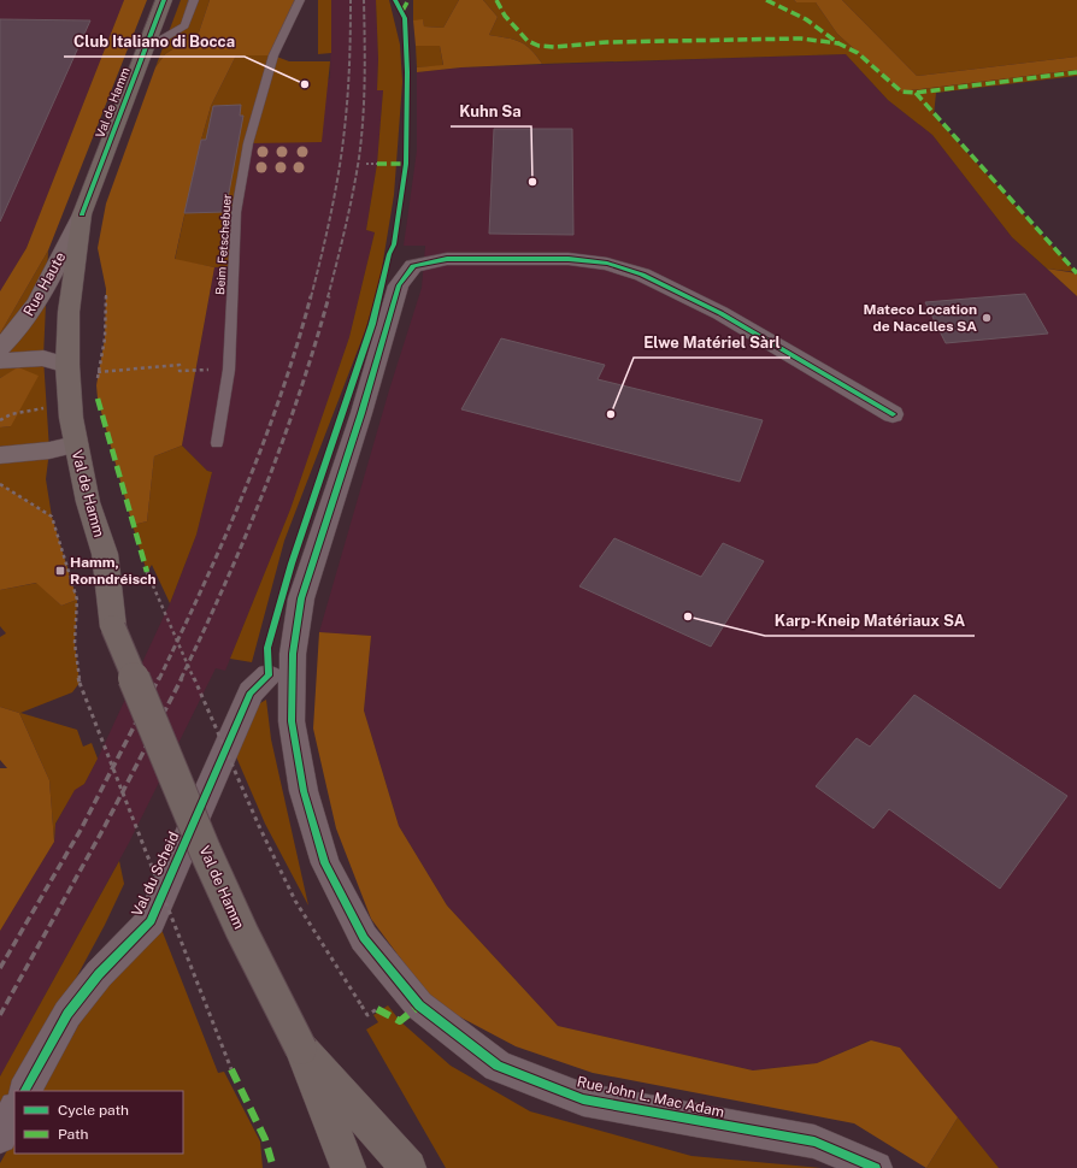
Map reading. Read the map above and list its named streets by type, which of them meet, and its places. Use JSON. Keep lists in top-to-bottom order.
{
  "streets": {
    "main road": ["Val de Hamm", "Rue Haute"],
    "street": ["Val du Scheid", "Rue John L. Mac Adam"],
    "lane": ["Beim Fetschebuer"]
  },
  "crossings": [
    ["Val de Hamm", "Rue Haute"]
  ],
  "places": {
    "other": [
      "Club Italiano di Bocca",
      "Kuhn Sa",
      "Mateco Location de Nacelles SA",
      "Elwe Matériel Sàrl",
      "Karp-Kneip Matériaux SA"
    ],
    "transit": ["Hamm, Ronndréisch"]
  },
  "legend": ["Cycle path", "Path"]
}
